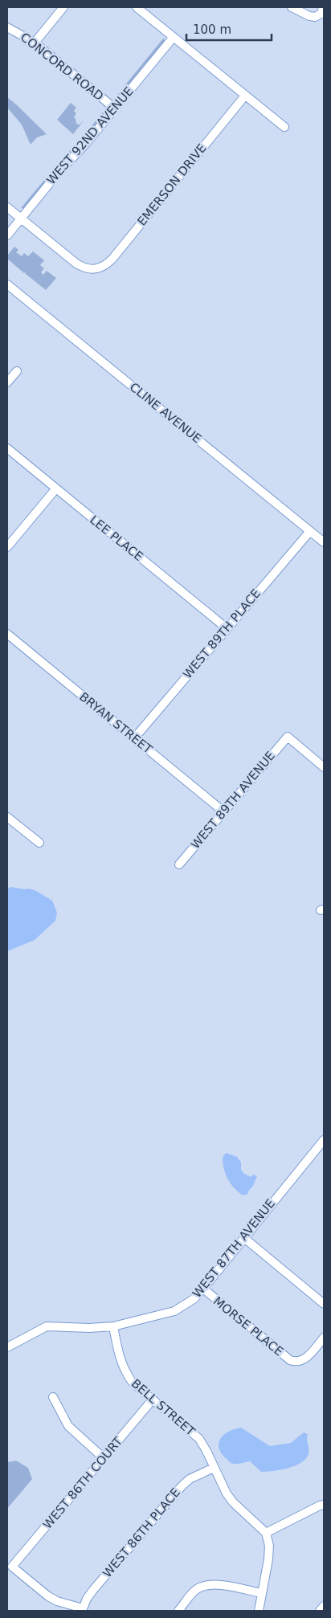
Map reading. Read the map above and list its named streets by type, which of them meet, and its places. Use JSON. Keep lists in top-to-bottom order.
{
  "streets": {
    "street": [
      "CONCORD ROAD",
      "WEST 92ND AVENUE",
      "EMERSON DRIVE",
      "CLINE AVENUE",
      "LEE PLACE",
      "WEST 89TH PLACE",
      "BRYAN STREET",
      "WEST 89TH AVENUE",
      "WEST 87TH AVENUE",
      "MORSE PLACE",
      "BELL STREET",
      "WEST 86TH COURT",
      "WEST 86TH PLACE"
    ]
  },
  "crossings": [
    ["CONCORD ROAD", "WEST 92ND AVENUE"],
    ["WEST 92ND AVENUE", "EMERSON DRIVE"],
    ["CLINE AVENUE", "WEST 89TH PLACE"],
    ["LEE PLACE", "WEST 89TH PLACE"],
    ["WEST 89TH PLACE", "BRYAN STREET"],
    ["BRYAN STREET", "WEST 89TH AVENUE"],
    ["WEST 87TH AVENUE", "MORSE PLACE"],
    ["WEST 87TH AVENUE", "BELL STREET"],
    ["BELL STREET", "WEST 86TH COURT"],
    ["BELL STREET", "WEST 86TH PLACE"],
    ["WEST 86TH COURT", "WEST 86TH PLACE"]
  ],
  "scale_bar": "100 m"
}
